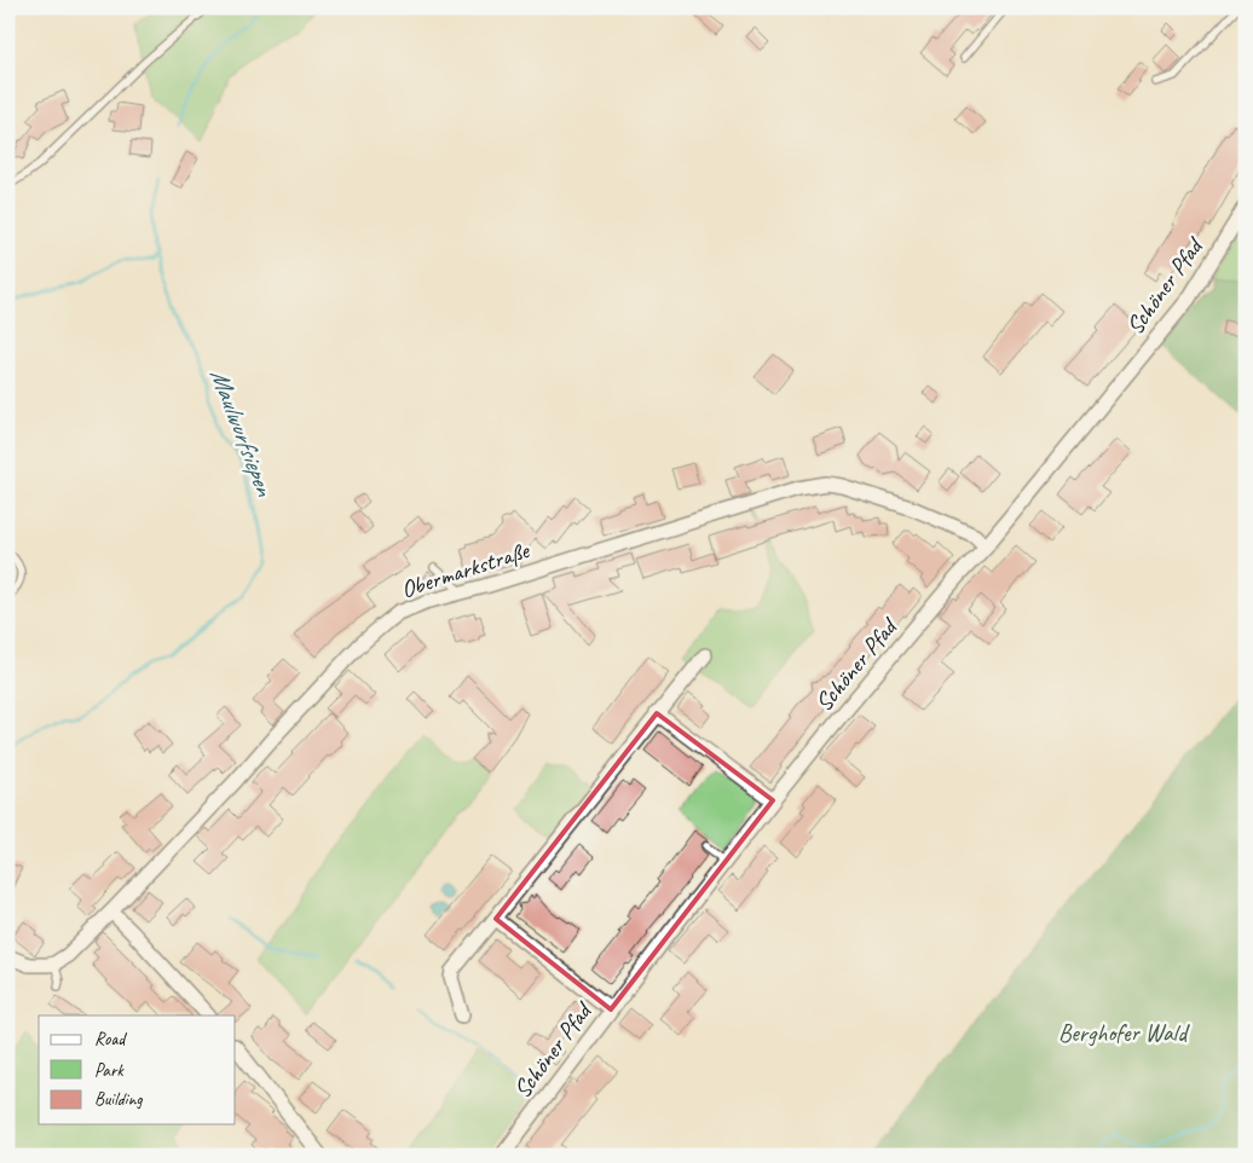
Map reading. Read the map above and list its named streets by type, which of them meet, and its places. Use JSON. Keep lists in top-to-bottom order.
{
  "streets": {
    "street": ["Schöner Pfad", "Obermarkstraße"]
  },
  "crossings": [
    ["Schöner Pfad", "Obermarkstraße"]
  ],
  "water": ["Maulwurfsiepen"],
  "parks": ["Berghofer Wald"],
  "legend": ["Road", "Park", "Building"]
}
